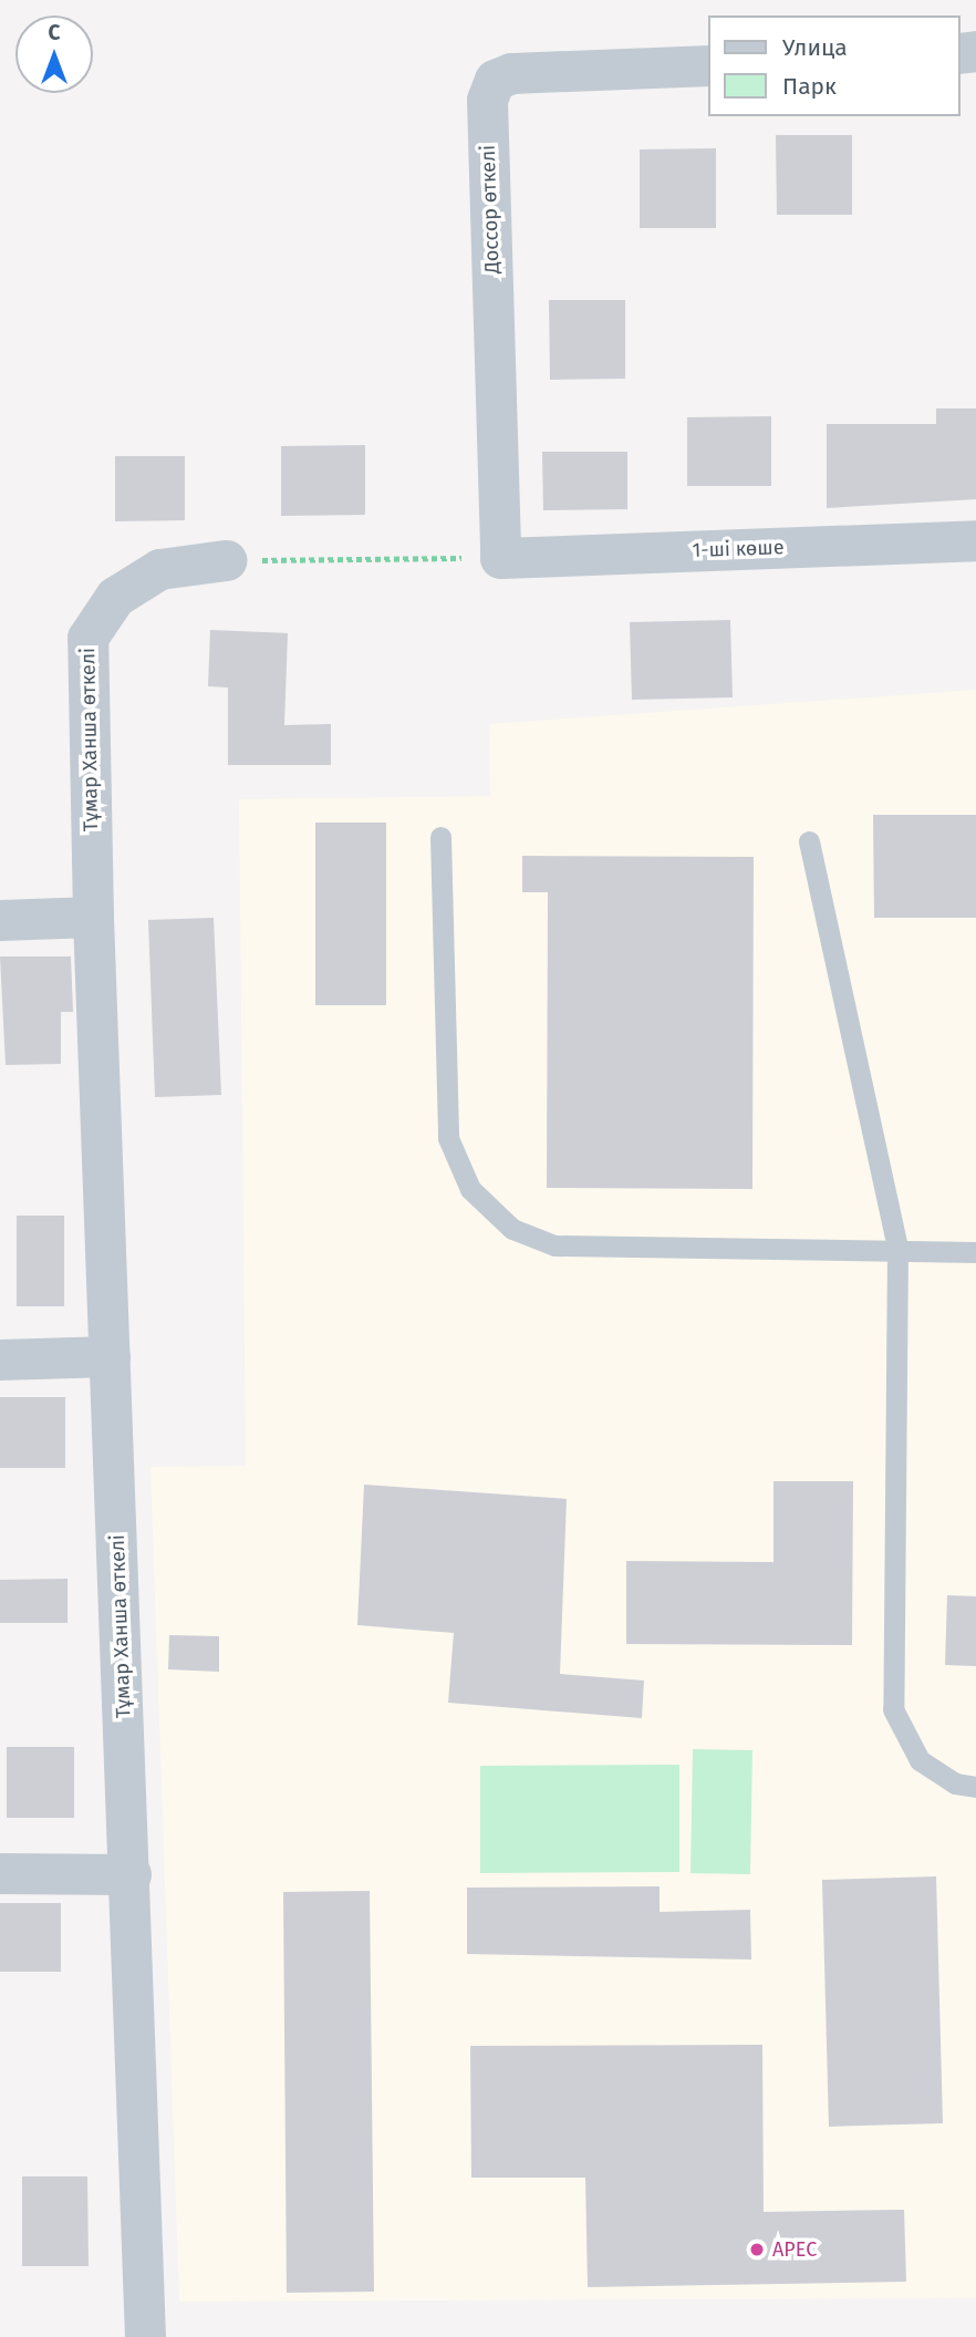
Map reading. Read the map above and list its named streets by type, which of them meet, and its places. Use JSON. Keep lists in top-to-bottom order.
{
  "streets": {
    "street": ["Доссор өткелі", "1-ші көше", "Тұмар Ханша өткелі"]
  },
  "crossings": [
    ["Доссор өткелі", "1-ші көше"]
  ],
  "places": ["APEC"],
  "legend": ["Улица", "Парк"],
  "north": "top"
}
